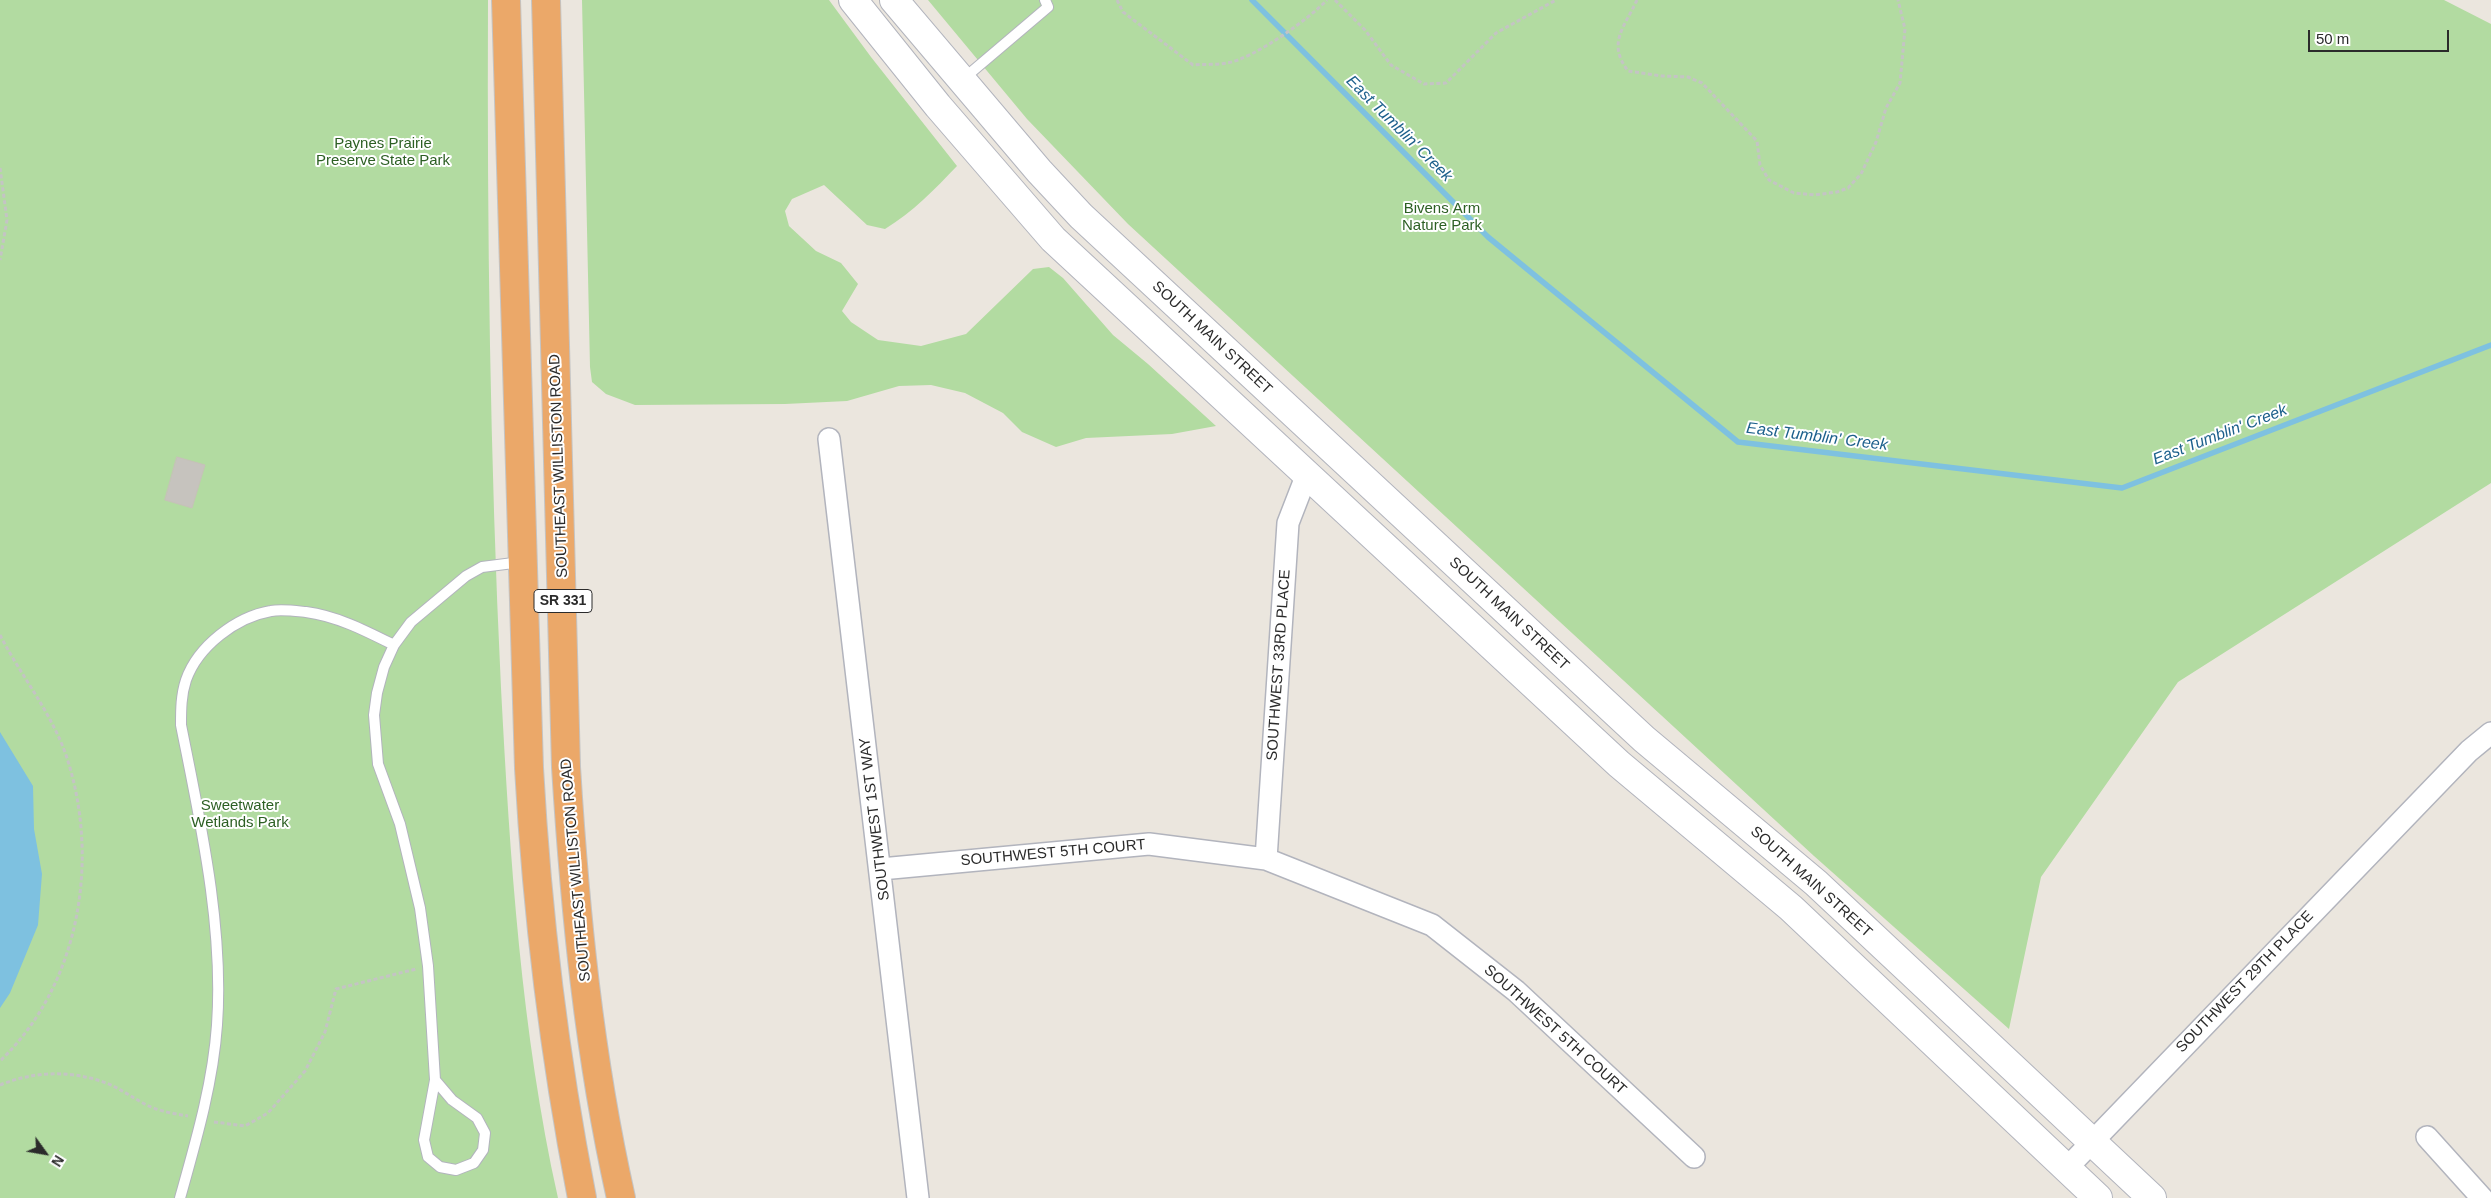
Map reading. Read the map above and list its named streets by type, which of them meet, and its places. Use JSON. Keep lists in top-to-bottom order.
{
  "streets": {
    "highway": ["SOUTHEAST WILLISTON ROAD", "SR 331"],
    "main road": ["SOUTH MAIN STREET"],
    "street": [
      "SOUTHWEST 33RD PLACE",
      "SOUTHWEST 1ST WAY",
      "SOUTHWEST 5TH COURT",
      "SOUTHWEST 29TH PLACE"
    ]
  },
  "crossings": [
    ["SOUTH MAIN STREET", "SOUTHWEST 29TH PLACE"],
    ["SOUTHWEST 33RD PLACE", "SOUTHWEST 5TH COURT"],
    ["SOUTHWEST 1ST WAY", "SOUTHWEST 5TH COURT"]
  ],
  "water": ["East Tumblin' Creek"],
  "parks": ["Paynes Prairie Preserve State Park", "Bivens Arm Nature Park", "Sweetwater Wetlands Park"],
  "scale_bar": "50 m",
  "north": "bottom right"
}
